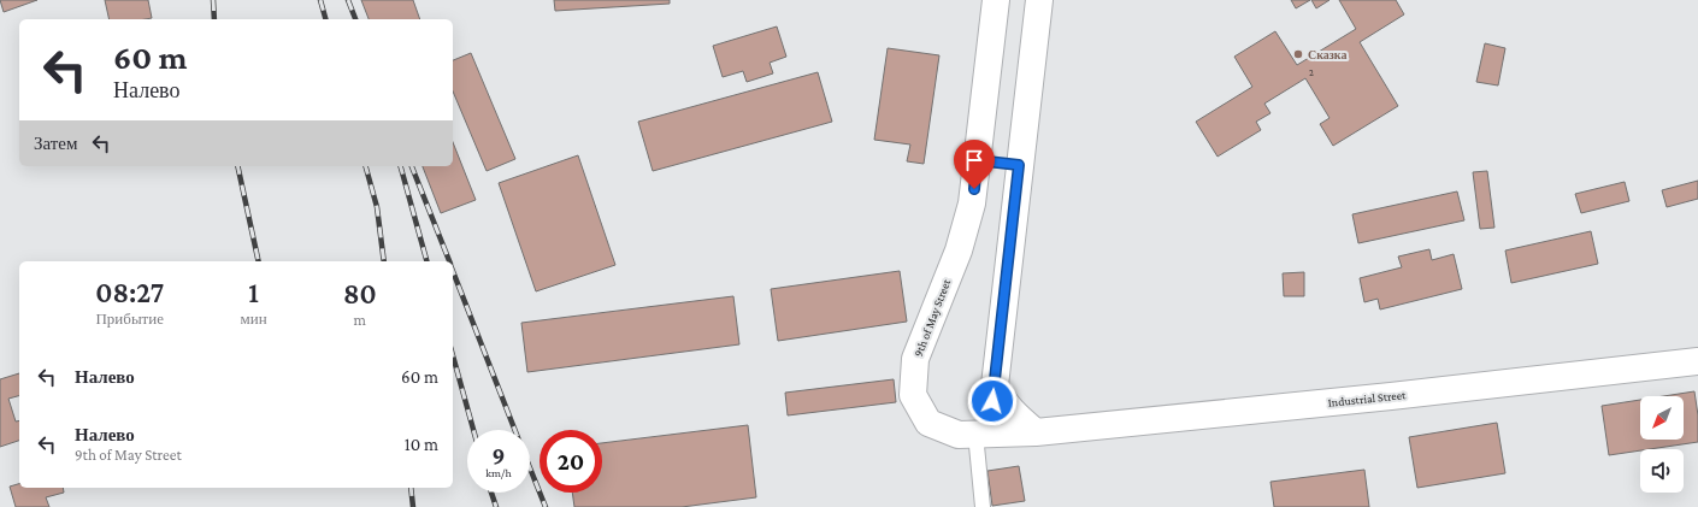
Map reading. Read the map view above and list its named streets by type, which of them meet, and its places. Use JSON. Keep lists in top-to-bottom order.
{
  "streets": {
    "street": ["9th of May Street", "Industrial Street"]
  },
  "crossings": [
    ["9th of May Street", "Industrial Street"]
  ],
  "places": ["Сказка"],
  "house_numbers": ["2"],
  "north": "bottom left",
  "page": {
    "turn": ["60 m", "Налево"],
    "then": "Затем",
    "eta": [
      "08:27",
      "Прибытие",
      "1",
      "мин",
      "80",
      "m"
    ],
    "list": [
      {
        "name": "Налево",
        "value": "60 m"
      },
      {
        "name": "Налево",
        "note": "9th of May Street",
        "value": "10 m"
      }
    ],
    "speed": "9 km/h",
    "limit": "20"
  }
}
